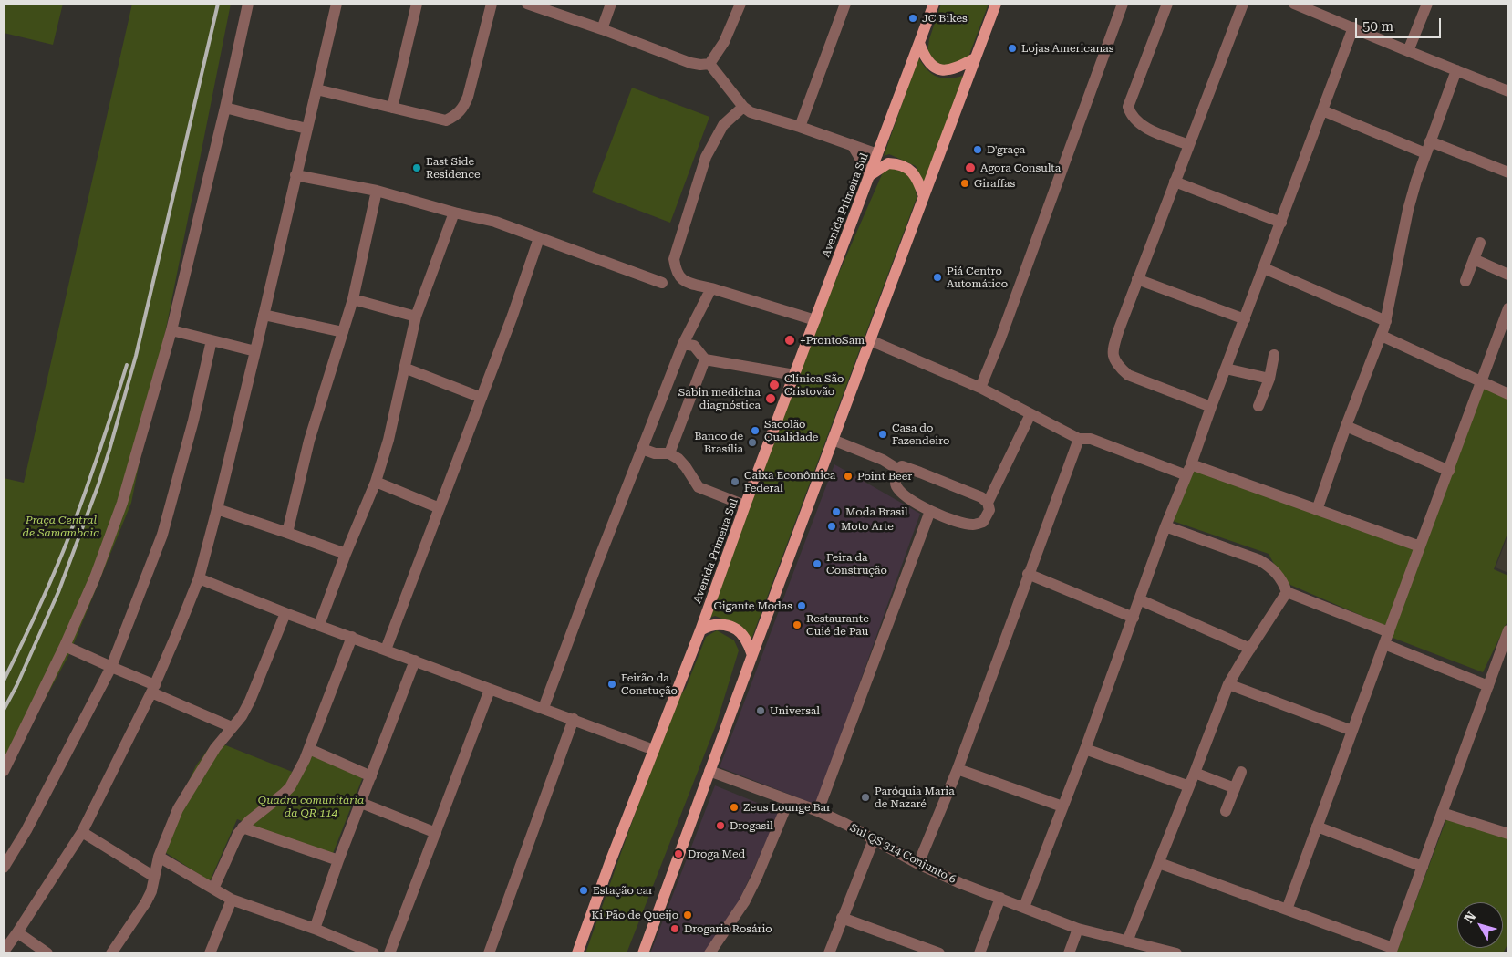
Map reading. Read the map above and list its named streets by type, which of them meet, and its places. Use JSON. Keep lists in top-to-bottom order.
{
  "streets": {
    "main road": ["Avenida Primeira Sul"],
    "street": ["Sul QS 314 Conjunto 6"]
  },
  "parks": ["Praça Central de Samambaia", "Quadra comunitária da QR 114"],
  "places": [
    "JC Bikes",
    "Lojas Americanas",
    "D'graça",
    "East Side Residence",
    "Agora Consulta",
    "Giraffas",
    "Piá Centro Automático",
    "+ProntoSam",
    "Clínica São Cristovão",
    "Sabin medicina diagnóstica",
    "Sacolão Qualidade",
    "Casa do Fazendeiro",
    "Banco de Brasília",
    "Point Beer",
    "Caixa Econômica Federal",
    "Moda Brasil",
    "Moto Arte",
    "Feira da Construção",
    "Gigante Modas",
    "Restaurante Cuié de Pau",
    "Feirão da Constução",
    "Universal",
    "Paróquia Maria de Nazaré",
    "Zeus Lounge Bar",
    "Drogasil",
    "Droga Med",
    "Estação car",
    "Ki Pão de Queijo",
    "Drogaria Rosário"
  ],
  "scale_bar": "50 m",
  "north": "top left"
}
